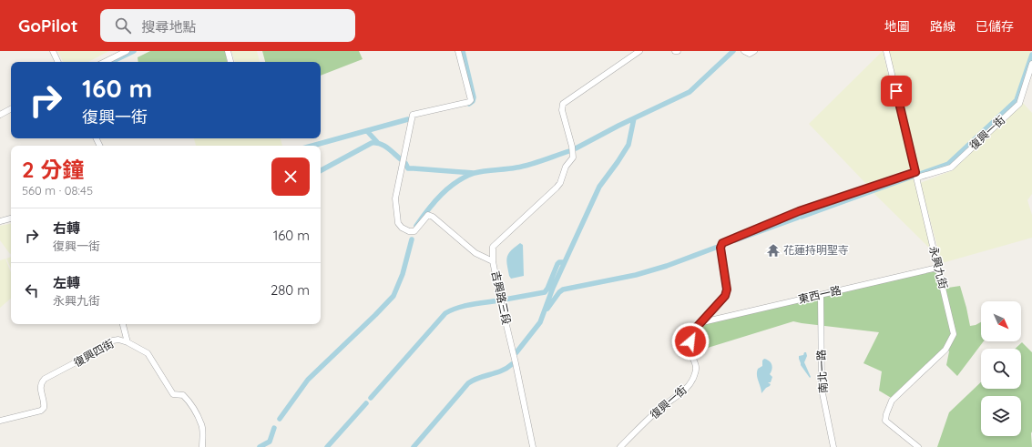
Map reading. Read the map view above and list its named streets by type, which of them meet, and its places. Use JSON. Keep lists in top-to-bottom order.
{
  "streets": {
    "street": [
      "復興一街",
      "永興九街",
      "東西一路",
      "吉興路三段",
      "復興四街",
      "南北一路"
    ]
  },
  "crossings": [
    ["復興一街", "永興九街"],
    ["復興一街", "東西一路"],
    ["永興九街", "東西一路"],
    ["東西一路", "南北一路"]
  ],
  "places": {
    "temple": ["花蓮持明聖寺"]
  },
  "north": "bottom right",
  "page": {
    "header": "GoPilot",
    "search": "搜尋地點",
    "nav": ["地圖", "路線", "已儲存"],
    "turn": ["160 m", "復興一街"],
    "heading": ["2 分鐘", "560 m · 08:45"],
    "list": [
      {
        "name": "右轉",
        "note": "復興一街",
        "value": "160 m"
      },
      {
        "name": "左轉",
        "note": "永興九街",
        "value": "280 m"
      }
    ]
  }
}
